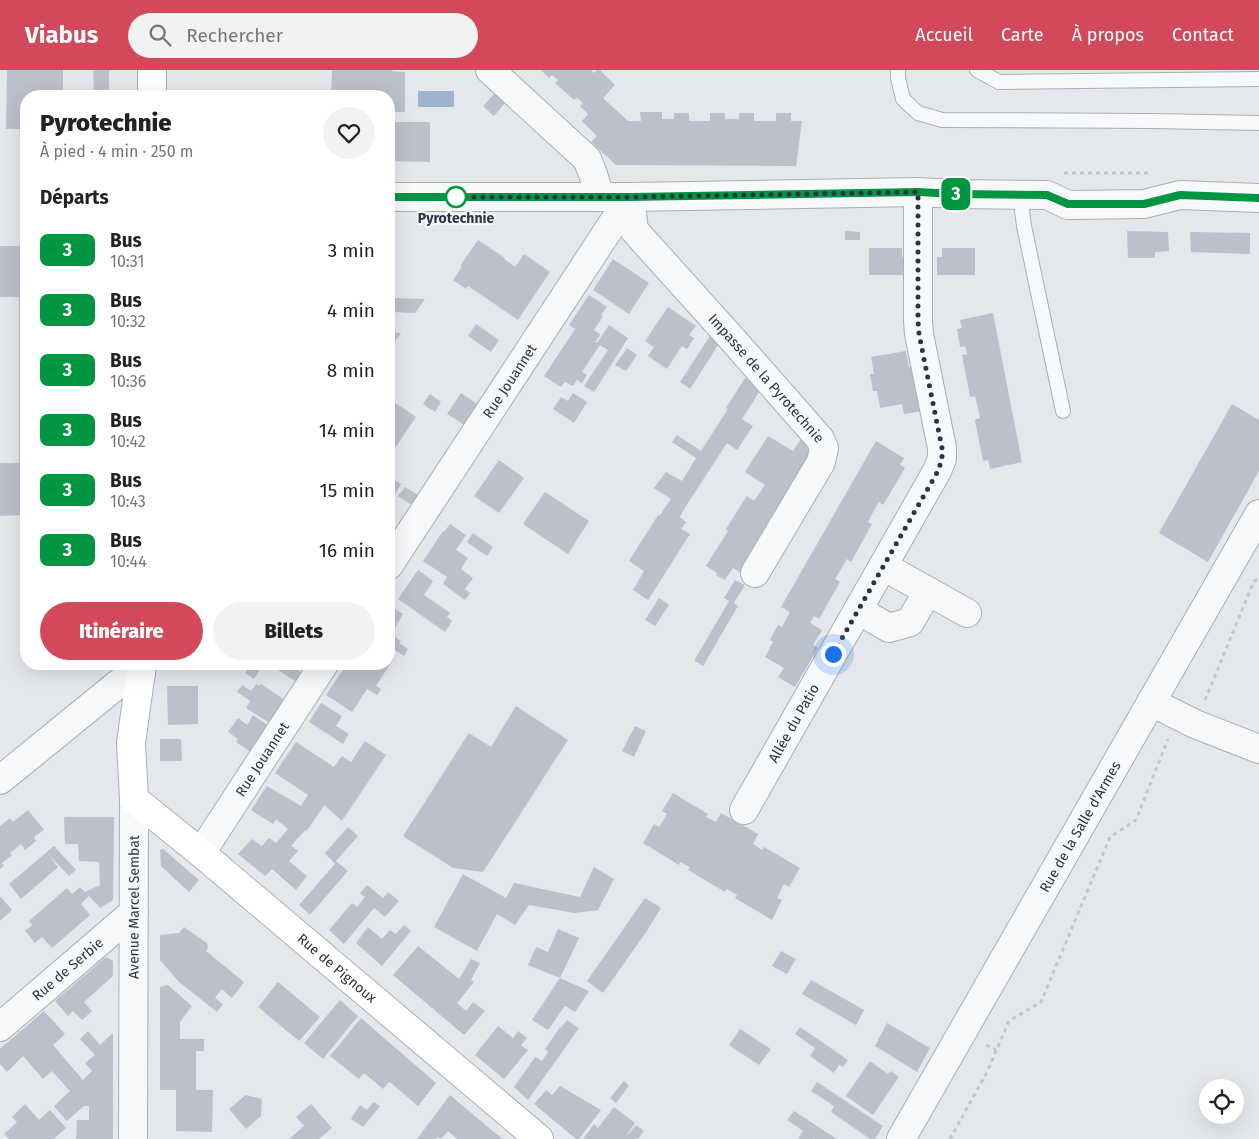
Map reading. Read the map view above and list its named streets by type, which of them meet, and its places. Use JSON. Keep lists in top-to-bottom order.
{
  "streets": {
    "main road": ["Avenue Marcel Sembat", "Rue de Pignoux"],
    "street": [
      "Impasse de la Pyrotechnie",
      "Rue Jouannet",
      "Allée du Patio",
      "Rue de la Salle d'Armes",
      "Rue de Serbie"
    ]
  },
  "crossings": [
    ["Impasse de la Pyrotechnie", "Rue Jouannet"],
    ["Rue Jouannet", "Rue de Pignoux"],
    ["Avenue Marcel Sembat", "Rue de Pignoux"],
    ["Avenue Marcel Sembat", "Rue de Serbie"]
  ],
  "places": ["Pyrotechnie"],
  "lines": ["bus line 3"],
  "page": {
    "header": "Viabus",
    "search": "Rechercher",
    "nav": [
      "Accueil",
      "Carte",
      "À propos",
      "Contact"
    ],
    "on_map": "3",
    "heading": [
      ["Pyrotechnie", "À pied · 4 min · 250 m"],
      "Départs"
    ],
    "list": [
      {
        "mark": "3",
        "name": "Bus",
        "note": "10:31",
        "value": "3 min"
      },
      {
        "mark": "3",
        "name": "Bus",
        "note": "10:32",
        "value": "4 min"
      },
      {
        "mark": "3",
        "name": "Bus",
        "note": "10:36",
        "value": "8 min"
      },
      {
        "mark": "3",
        "name": "Bus",
        "note": "10:42",
        "value": "14 min"
      },
      {
        "mark": "3",
        "name": "Bus",
        "note": "10:43",
        "value": "15 min"
      },
      {
        "mark": "3",
        "name": "Bus",
        "note": "10:44",
        "value": "16 min"
      }
    ],
    "buttons": ["Itinéraire", "Billets"]
  }
}
